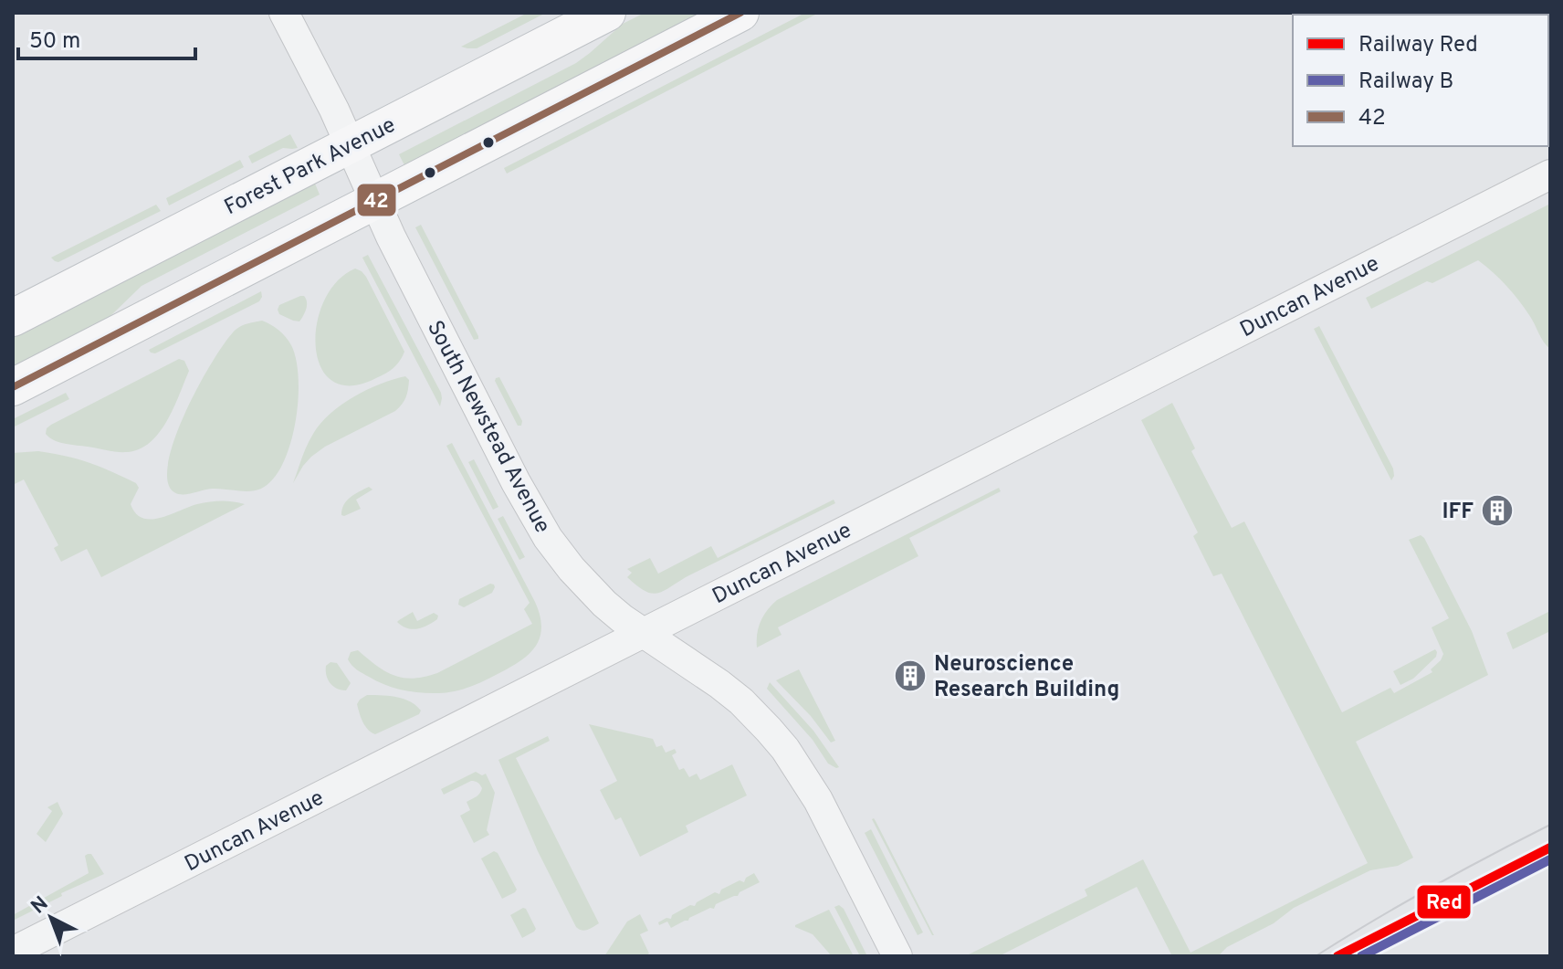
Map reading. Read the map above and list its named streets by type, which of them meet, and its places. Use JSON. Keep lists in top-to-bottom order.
{
  "streets": {
    "main road": ["Forest Park Avenue"],
    "street": ["Duncan Avenue", "South Newstead Avenue"]
  },
  "crossings": [
    ["Forest Park Avenue", "South Newstead Avenue"],
    ["Duncan Avenue", "South Newstead Avenue"]
  ],
  "places": {
    "building": ["IFF", "Neuroscience Research Building"]
  },
  "lines": ["transit line 42", "rail line Red", "rail line B"],
  "legend": ["Railway Red", "Railway B", "42"],
  "scale_bar": "50 m",
  "north": "top left"
}
